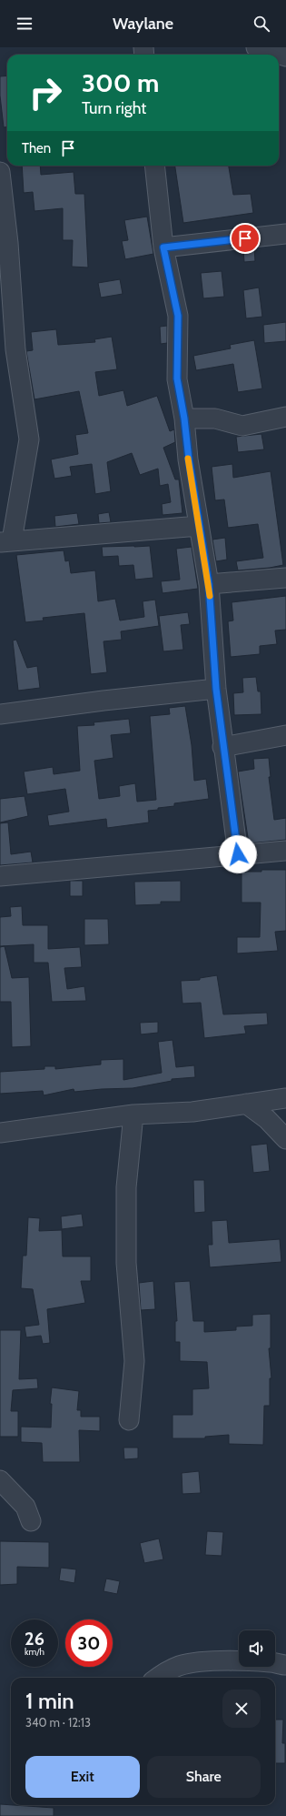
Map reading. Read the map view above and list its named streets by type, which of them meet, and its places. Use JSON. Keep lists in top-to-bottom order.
{
  "page": {
    "header": "Waylane",
    "turn": ["300 m", "Turn right"],
    "then": "Then",
    "speed": "26 km/h",
    "limit": "30",
    "heading": ["1 min", "340 m · 12:13"],
    "buttons": ["Exit", "Share"]
  }
}
